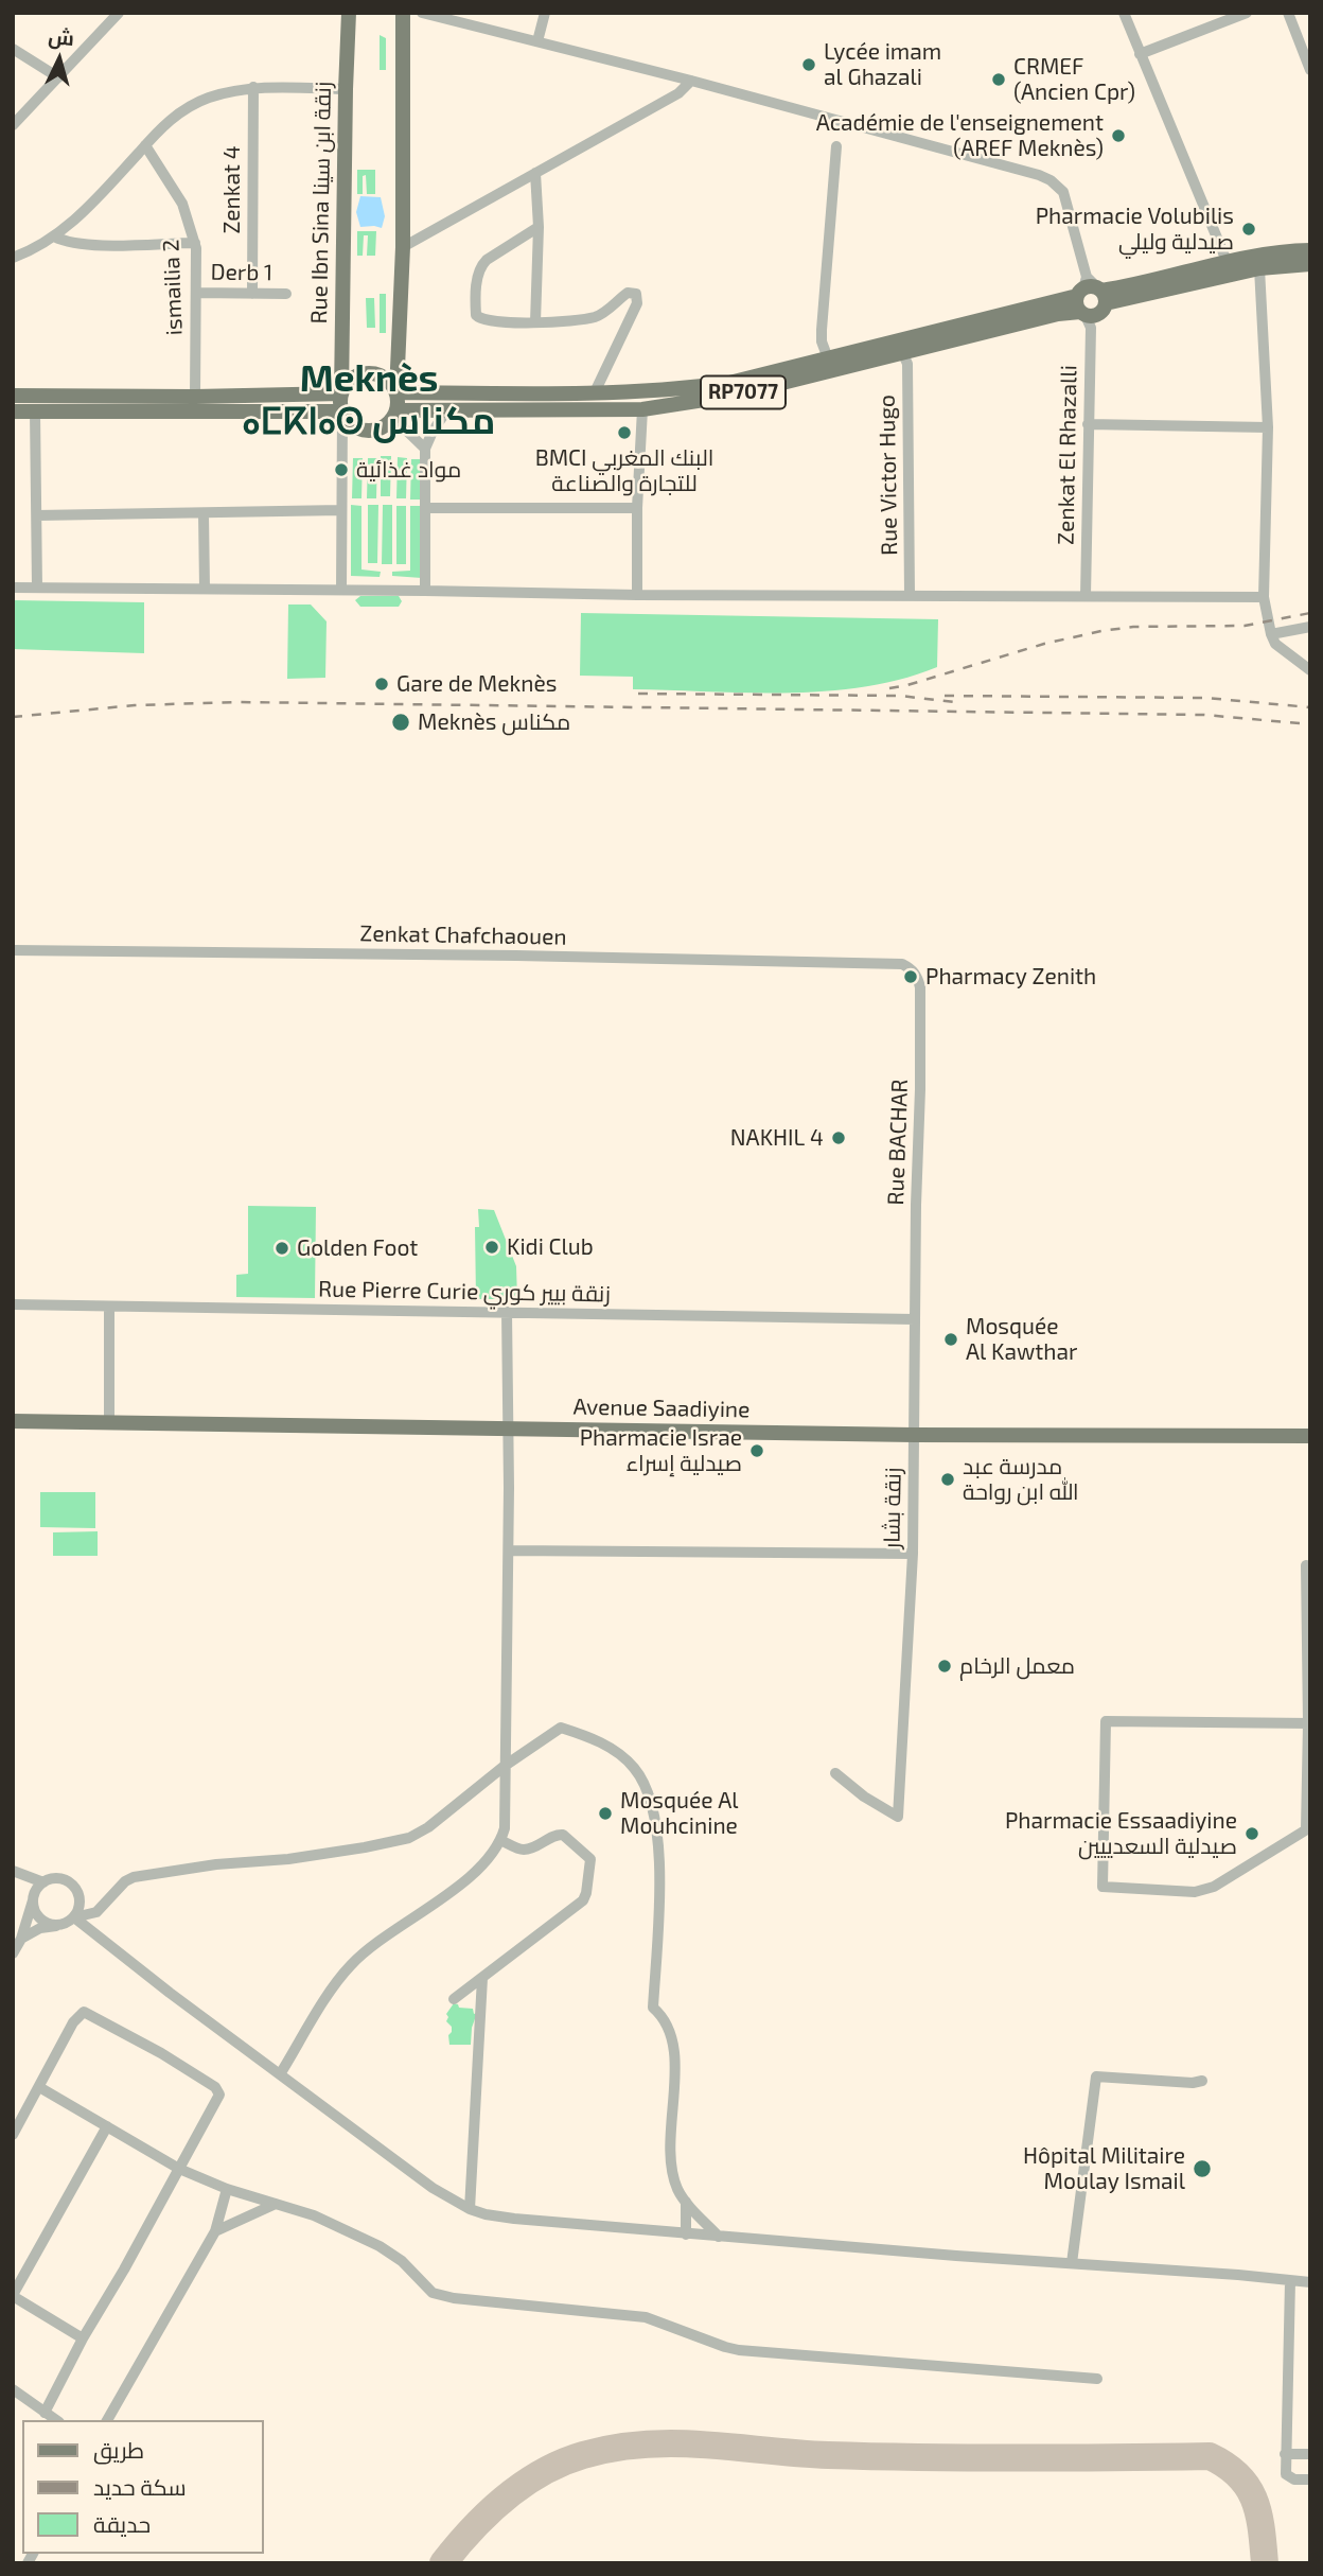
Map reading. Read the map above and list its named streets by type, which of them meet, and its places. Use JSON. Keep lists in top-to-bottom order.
{
  "streets": {
    "main road": ["Rue Ibn Sina زنقة ابن سينا", "RP7077", "Avenue Saadiyine"],
    "street": [
      "Zenkat 4",
      "Derb 1",
      "ismailia 2",
      "Zenkat El Rhazalli",
      "Rue Victor Hugo",
      "Zenkat Chafchaouen",
      "Rue BACHAR",
      "Rue Pierre Curie زنقة بيير كوري",
      "زنقة بشار"
    ]
  },
  "crossings": [
    ["Zenkat 4", "Derb 1"],
    ["Rue Ibn Sina زنقة ابن سينا", "RP7077"],
    ["Derb 1", "ismailia 2"],
    ["RP7077", "Zenkat El Rhazalli"],
    ["RP7077", "Rue Victor Hugo"],
    ["Zenkat Chafchaouen", "Rue BACHAR"],
    ["Rue BACHAR", "Rue Pierre Curie زنقة بيير كوري"],
    ["Rue BACHAR", "زنقة بشار"],
    ["Rue Pierre Curie زنقة بيير كوري", "زنقة بشار"],
    ["Avenue Saadiyine", "زنقة بشار"]
  ],
  "districts": ["Meknès ⴰⵎⴽⵏⴰⵙ مكناس"],
  "places": [
    "Lycée imam al Ghazali",
    "CRMEF (Ancien Cpr)",
    "Académie de l'enseignement (AREF Meknès)",
    "Pharmacie Volubilis صيدلية وليلي",
    "BMCI البنك المغربي للتجارة والصناعة",
    "مواد غذائية",
    "Gare de Meknès",
    "Meknès مكناس",
    "Pharmacy Zenith",
    "NAKHIL 4",
    "Kidi Club",
    "Golden Foot",
    "Mosquée Al Kawthar",
    "Pharmacie Israe صيدلية إسراء",
    "مدرسة عبد الله ابن رواحة",
    "معمل الرخام",
    "Mosquée Al Mouhcinine",
    "Pharmacie Essaadiyine صيدلية السعدييين",
    "Hôpital Militaire Moulay Ismail"
  ],
  "legend": ["طريق", "سكة حديد", "حديقة"],
  "north": "top"
}
